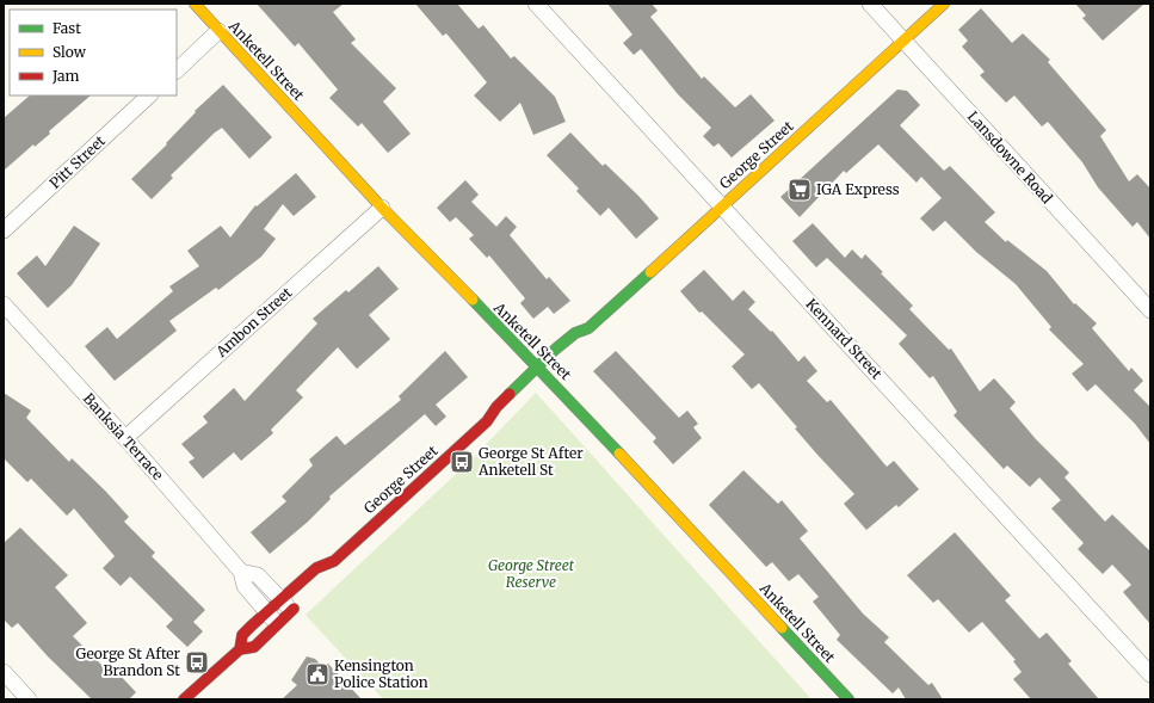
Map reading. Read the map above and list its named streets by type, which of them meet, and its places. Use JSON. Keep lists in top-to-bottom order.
{
  "streets": {
    "main road": ["Anketell Street", "George Street"],
    "street": [
      "Lansdowne Road",
      "Pitt Street",
      "Ambon Street",
      "Kennard Street",
      "Banksia Terrace"
    ]
  },
  "crossings": [
    ["Anketell Street", "George Street"],
    ["Anketell Street", "Ambon Street"],
    ["George Street", "Lansdowne Road"],
    ["George Street", "Kennard Street"],
    ["George Street", "Banksia Terrace"],
    ["Ambon Street", "Banksia Terrace"]
  ],
  "parks": ["George Street Reserve"],
  "places": {
    "supermarket": ["IGA Express"],
    "bus stop": ["George St After Anketell St", "George St After Brandon St"],
    "public building": ["Kensington Police Station"]
  },
  "legend": ["Fast", "Slow", "Jam"]
}
